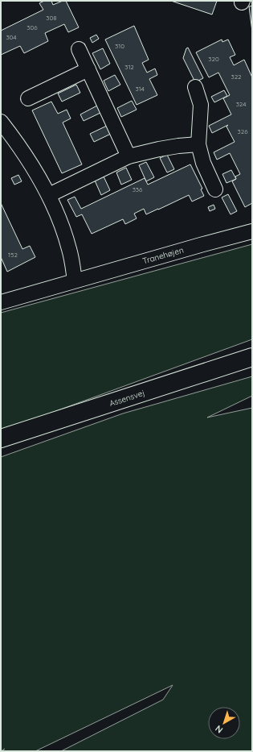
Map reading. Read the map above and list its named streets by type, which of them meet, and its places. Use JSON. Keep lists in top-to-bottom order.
{
  "streets": {
    "main road": ["Assensvej"],
    "street": ["Tranehøjen"]
  },
  "house_numbers": [
    "308",
    "306",
    "304",
    "310",
    "320",
    "312",
    "322",
    "314",
    "324",
    "326",
    "336",
    "152"
  ],
  "north": "bottom left"
}
